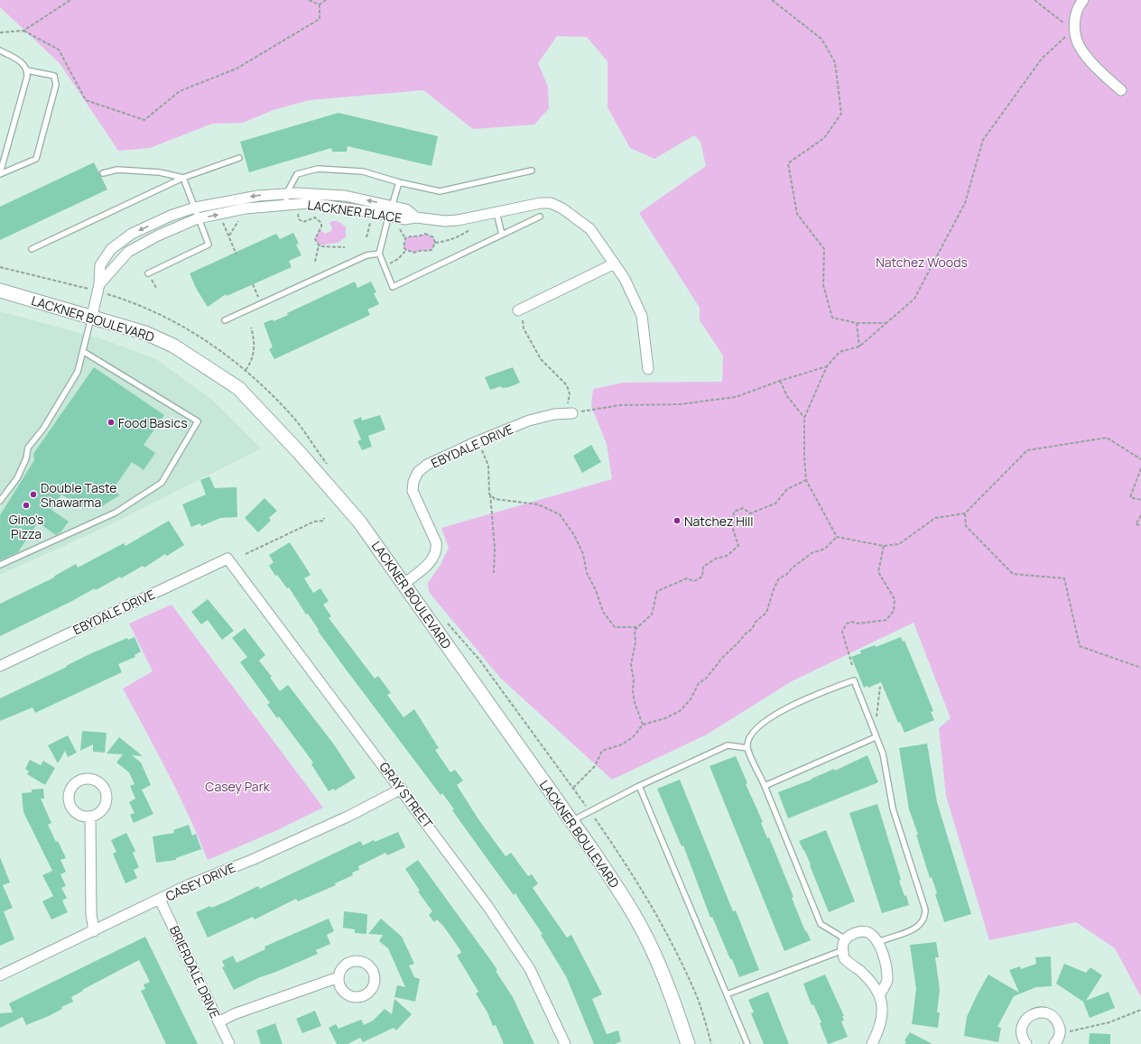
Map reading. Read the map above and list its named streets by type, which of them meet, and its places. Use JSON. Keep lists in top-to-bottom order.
{
  "streets": {
    "main road": ["LACKNER BOULEVARD"],
    "street": [
      "LACKNER PLACE",
      "EBYDALE DRIVE",
      "GRAY STREET",
      "CASEY DRIVE",
      "BRIERDALE DRIVE"
    ]
  },
  "crossings": [
    ["LACKNER PLACE", "LACKNER BOULEVARD"],
    ["LACKNER BOULEVARD", "EBYDALE DRIVE"],
    ["EBYDALE DRIVE", "GRAY STREET"],
    ["GRAY STREET", "CASEY DRIVE"],
    ["CASEY DRIVE", "BRIERDALE DRIVE"]
  ],
  "parks": ["Natchez Woods", "Casey Park"],
  "places": [
    "Food Basics",
    "Double Taste Shawarma",
    "Gino's Pizza",
    "Natchez Hill"
  ]
}
